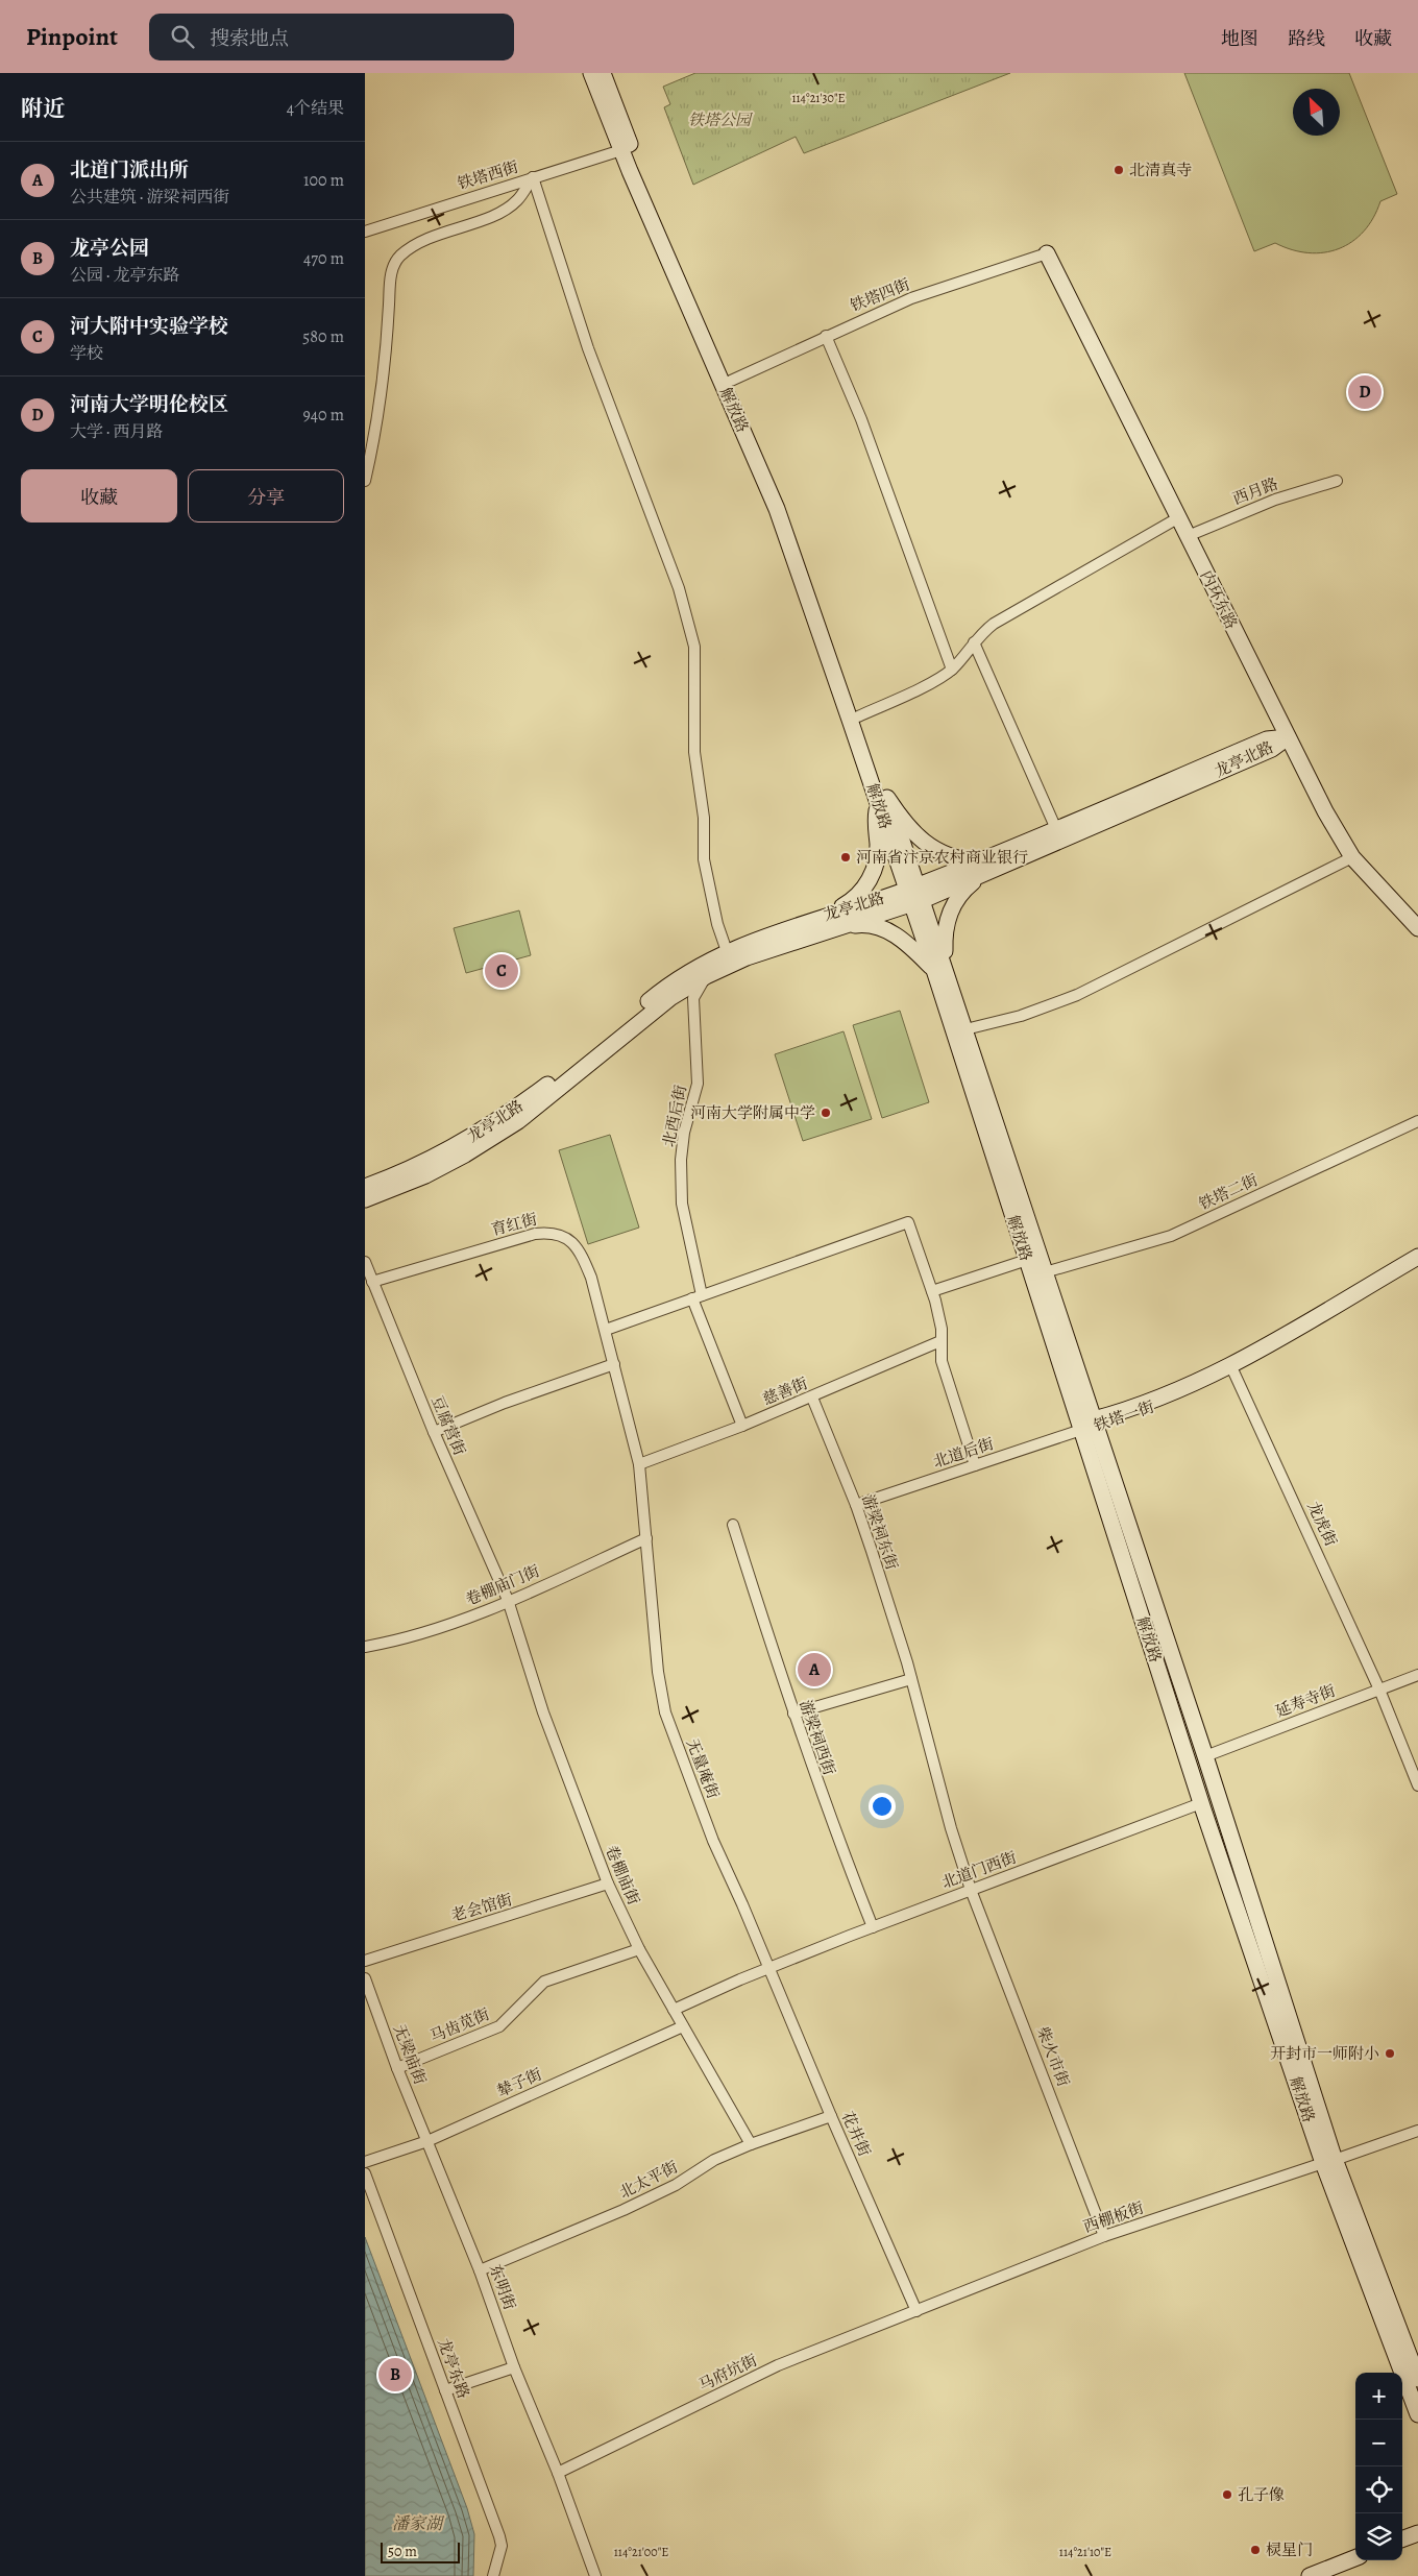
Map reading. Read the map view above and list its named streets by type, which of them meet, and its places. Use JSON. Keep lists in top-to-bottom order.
{
  "streets": {
    "main road": [
      "解放路",
      "内环东路",
      "龙亭北路",
      "铁塔一街"
    ],
    "street": [
      "铁塔西街",
      "铁塔四街",
      "西月路",
      "北西后街",
      "铁塔二街",
      "育红街",
      "慈善街",
      "豆腐营街",
      "北道后街",
      "龙虎街",
      "游梁祠东街",
      "卷棚庙门街",
      "延寿寺街",
      "游梁祠西街",
      "无量庵街",
      "北道门西街",
      "卷棚庙街",
      "老会馆街",
      "马齿苋街",
      "无梁庙街",
      "柴火市街",
      "辇子街",
      "花井街",
      "北太平街",
      "西棚板街",
      "东明街",
      "龙亭东路",
      "马府坑街"
    ]
  },
  "crossings": [
    ["铁塔西街", "解放路"],
    ["铁塔四街", "解放路"],
    ["铁塔四街", "内环东路"],
    ["解放路", "龙亭北路"],
    ["解放路", "铁塔二街"],
    ["解放路", "铁塔一街"],
    ["解放路", "北道后街"],
    ["解放路", "延寿寺街"],
    ["解放路", "北道门西街"],
    ["解放路", "西棚板街"],
    ["西月路", "内环东路"],
    ["内环东路", "龙亭北路"],
    ["龙亭北路", "北西后街"],
    ["育红街", "慈善街"],
    ["育红街", "豆腐营街"],
    ["育红街", "卷棚庙门街"],
    ["育红街", "无量庵街"],
    ["慈善街", "游梁祠东街"],
    ["铁塔一街", "北道后街"],
    ["铁塔一街", "龙虎街"],
    ["豆腐营街", "卷棚庙门街"],
    ["豆腐营街", "卷棚庙街"],
    ["北道后街", "游梁祠东街"],
    ["龙虎街", "延寿寺街"],
    ["游梁祠东街", "北道门西街"],
    ["游梁祠东街", "柴火市街"],
    ["卷棚庙门街", "无量庵街"],
    ["卷棚庙门街", "卷棚庙街"],
    ["游梁祠西街", "北道门西街"],
    ["无量庵街", "北道门西街"],
    ["无量庵街", "花井街"],
    ["北道门西街", "卷棚庙街"],
    ["北道门西街", "柴火市街"],
    ["北道门西街", "花井街"],
    ["卷棚庙街", "老会馆街"],
    ["卷棚庙街", "马齿苋街"],
    ["卷棚庙街", "辇子街"],
    ["卷棚庙街", "北太平街"],
    ["马齿苋街", "无梁庙街"],
    ["无梁庙街", "辇子街"],
    ["无梁庙街", "东明街"],
    ["柴火市街", "西棚板街"],
    ["辇子街", "东明街"],
    ["花井街", "北太平街"],
    ["花井街", "西棚板街"],
    ["花井街", "马府坑街"],
    ["北太平街", "东明街"],
    ["西棚板街", "马府坑街"],
    ["东明街", "马府坑街"]
  ],
  "water": ["潘家湖"],
  "parks": ["铁塔公园"],
  "places": [
    "北清真寺",
    "河南省汴京农村商业银行",
    "河南大学附属中学",
    "开封市一师附小",
    "孔子像",
    "棂星门"
  ],
  "scale_bar": "50 m",
  "north": "top left",
  "page": {
    "header": "Pinpoint",
    "search": "搜索地点",
    "nav": ["地图", "路线", "收藏"],
    "heading": ["附近", "4个结果"],
    "list": [
      {
        "mark": "A",
        "name": "北道门派出所",
        "note": "公共建筑 · 游梁祠西街",
        "value": "100 m"
      },
      {
        "mark": "B",
        "name": "龙亭公园",
        "note": "公园 · 龙亭东路",
        "value": "470 m"
      },
      {
        "mark": "C",
        "name": "河大附中实验学校",
        "note": "学校",
        "value": "580 m"
      },
      {
        "mark": "D",
        "name": "河南大学明伦校区",
        "note": "大学 · 西月路",
        "value": "940 m"
      }
    ],
    "pins": [
      "D",
      "C",
      "A",
      "B"
    ],
    "buttons": ["收藏", "分享"],
    "map_buttons": ["+", "−"],
    "scale": "50 m"
  },
  "coordinates": ["114°21'30\"E", "114°21'00\"E", "114°21'10\"E"]
}
